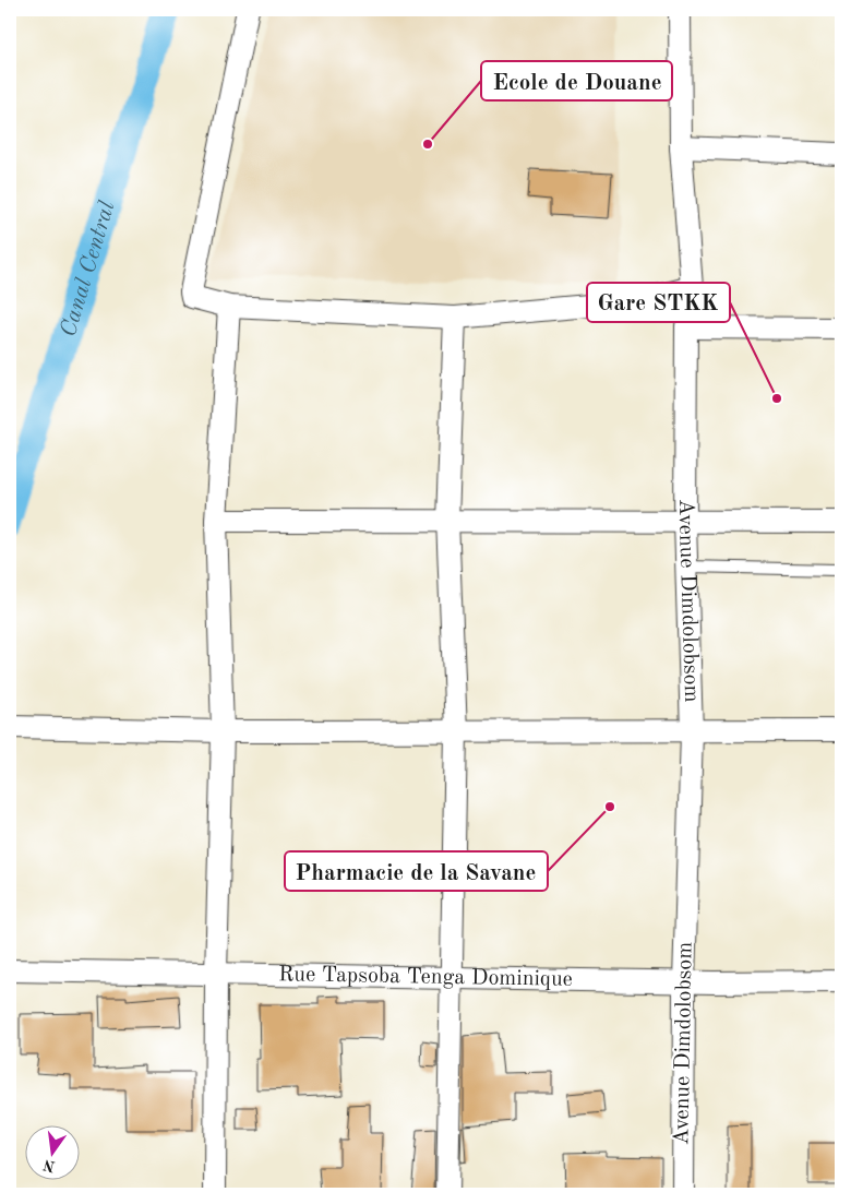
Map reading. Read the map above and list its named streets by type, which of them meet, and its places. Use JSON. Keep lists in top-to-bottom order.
{
  "streets": {
    "street": ["Avenue Dimdolobsom", "Rue Tapsoba Tenga Dominique"]
  },
  "crossings": [
    ["Avenue Dimdolobsom", "Rue Tapsoba Tenga Dominique"]
  ],
  "water": ["Canal Central"],
  "places": ["Ecole de Douane", "Gare STKK", "Pharmacie de la Savane"],
  "north": "bottom"
}
